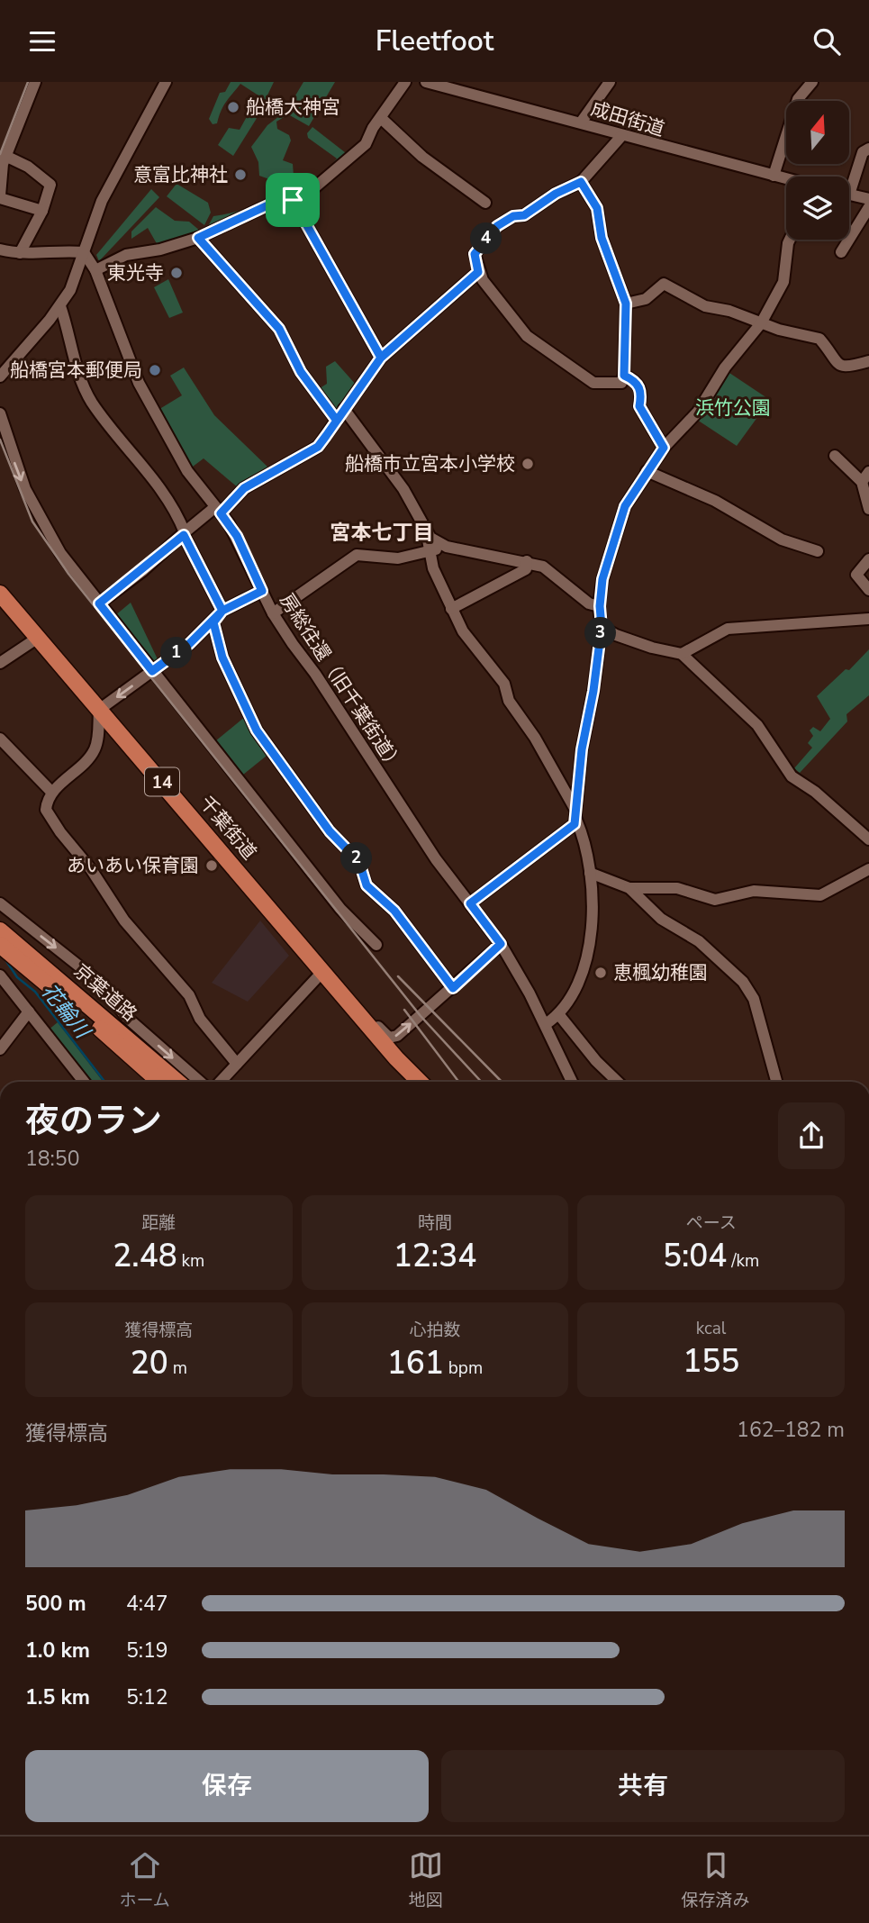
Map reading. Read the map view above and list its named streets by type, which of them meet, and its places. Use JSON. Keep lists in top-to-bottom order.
{
  "streets": {
    "highway": ["14", "千葉街道", "京葉道路"],
    "street": ["成田街道", "房総往還（旧千葉街道）"]
  },
  "districts": ["宮本七丁目"],
  "water": ["花輪川"],
  "parks": ["浜竹公園"],
  "places": [
    "船橋大神宮",
    "意富比神社",
    "東光寺",
    "船橋宮本郵便局",
    "船橋市立宮本小学校",
    "あいあい保育園",
    "恵楓幼稚園"
  ],
  "north": "top",
  "page": {
    "header": "Fleetfoot",
    "pins": [
      "4",
      "3",
      "1",
      "2"
    ],
    "heading": ["夜のラン", "18:50"],
    "stats": [
      ["距離", "2.48 km"],
      ["時間", "12:34"],
      ["ペース", "5:04 /km"],
      ["獲得標高", "20 m"],
      ["心拍数", "161 bpm"],
      ["kcal", "155"]
    ],
    "chart": ["獲得標高", "162–182 m"],
    "list": [
      {
        "name": "500 m",
        "note": "4:47"
      },
      {
        "name": "1.0 km",
        "note": "5:19"
      },
      {
        "name": "1.5 km",
        "note": "5:12"
      }
    ],
    "buttons": ["保存", "共有"],
    "tabs": ["ホーム", "地図", "保存済み"]
  }
}
